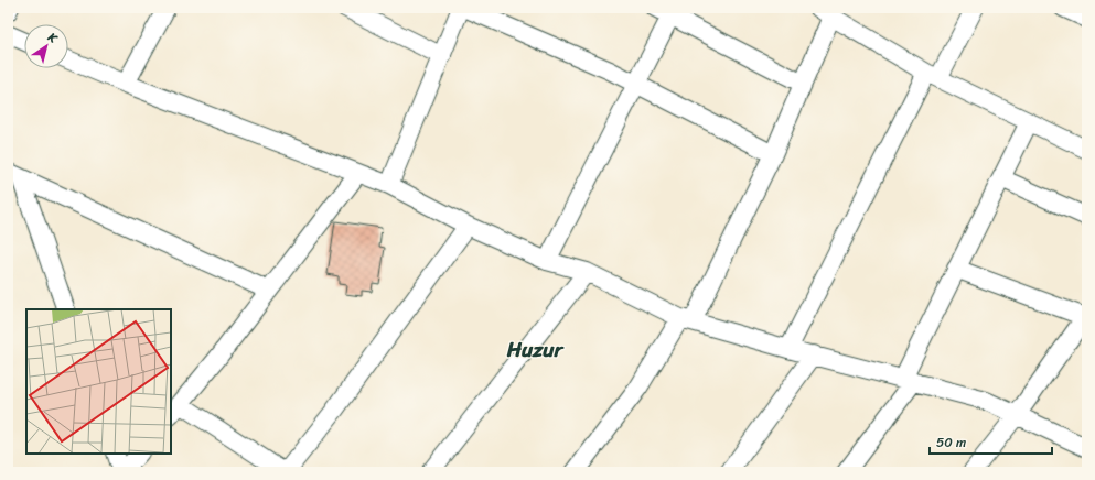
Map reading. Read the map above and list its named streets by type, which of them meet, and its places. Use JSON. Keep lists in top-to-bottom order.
{
  "districts": ["Huzur"],
  "scale_bar": "50 m",
  "north": "top right"
}
